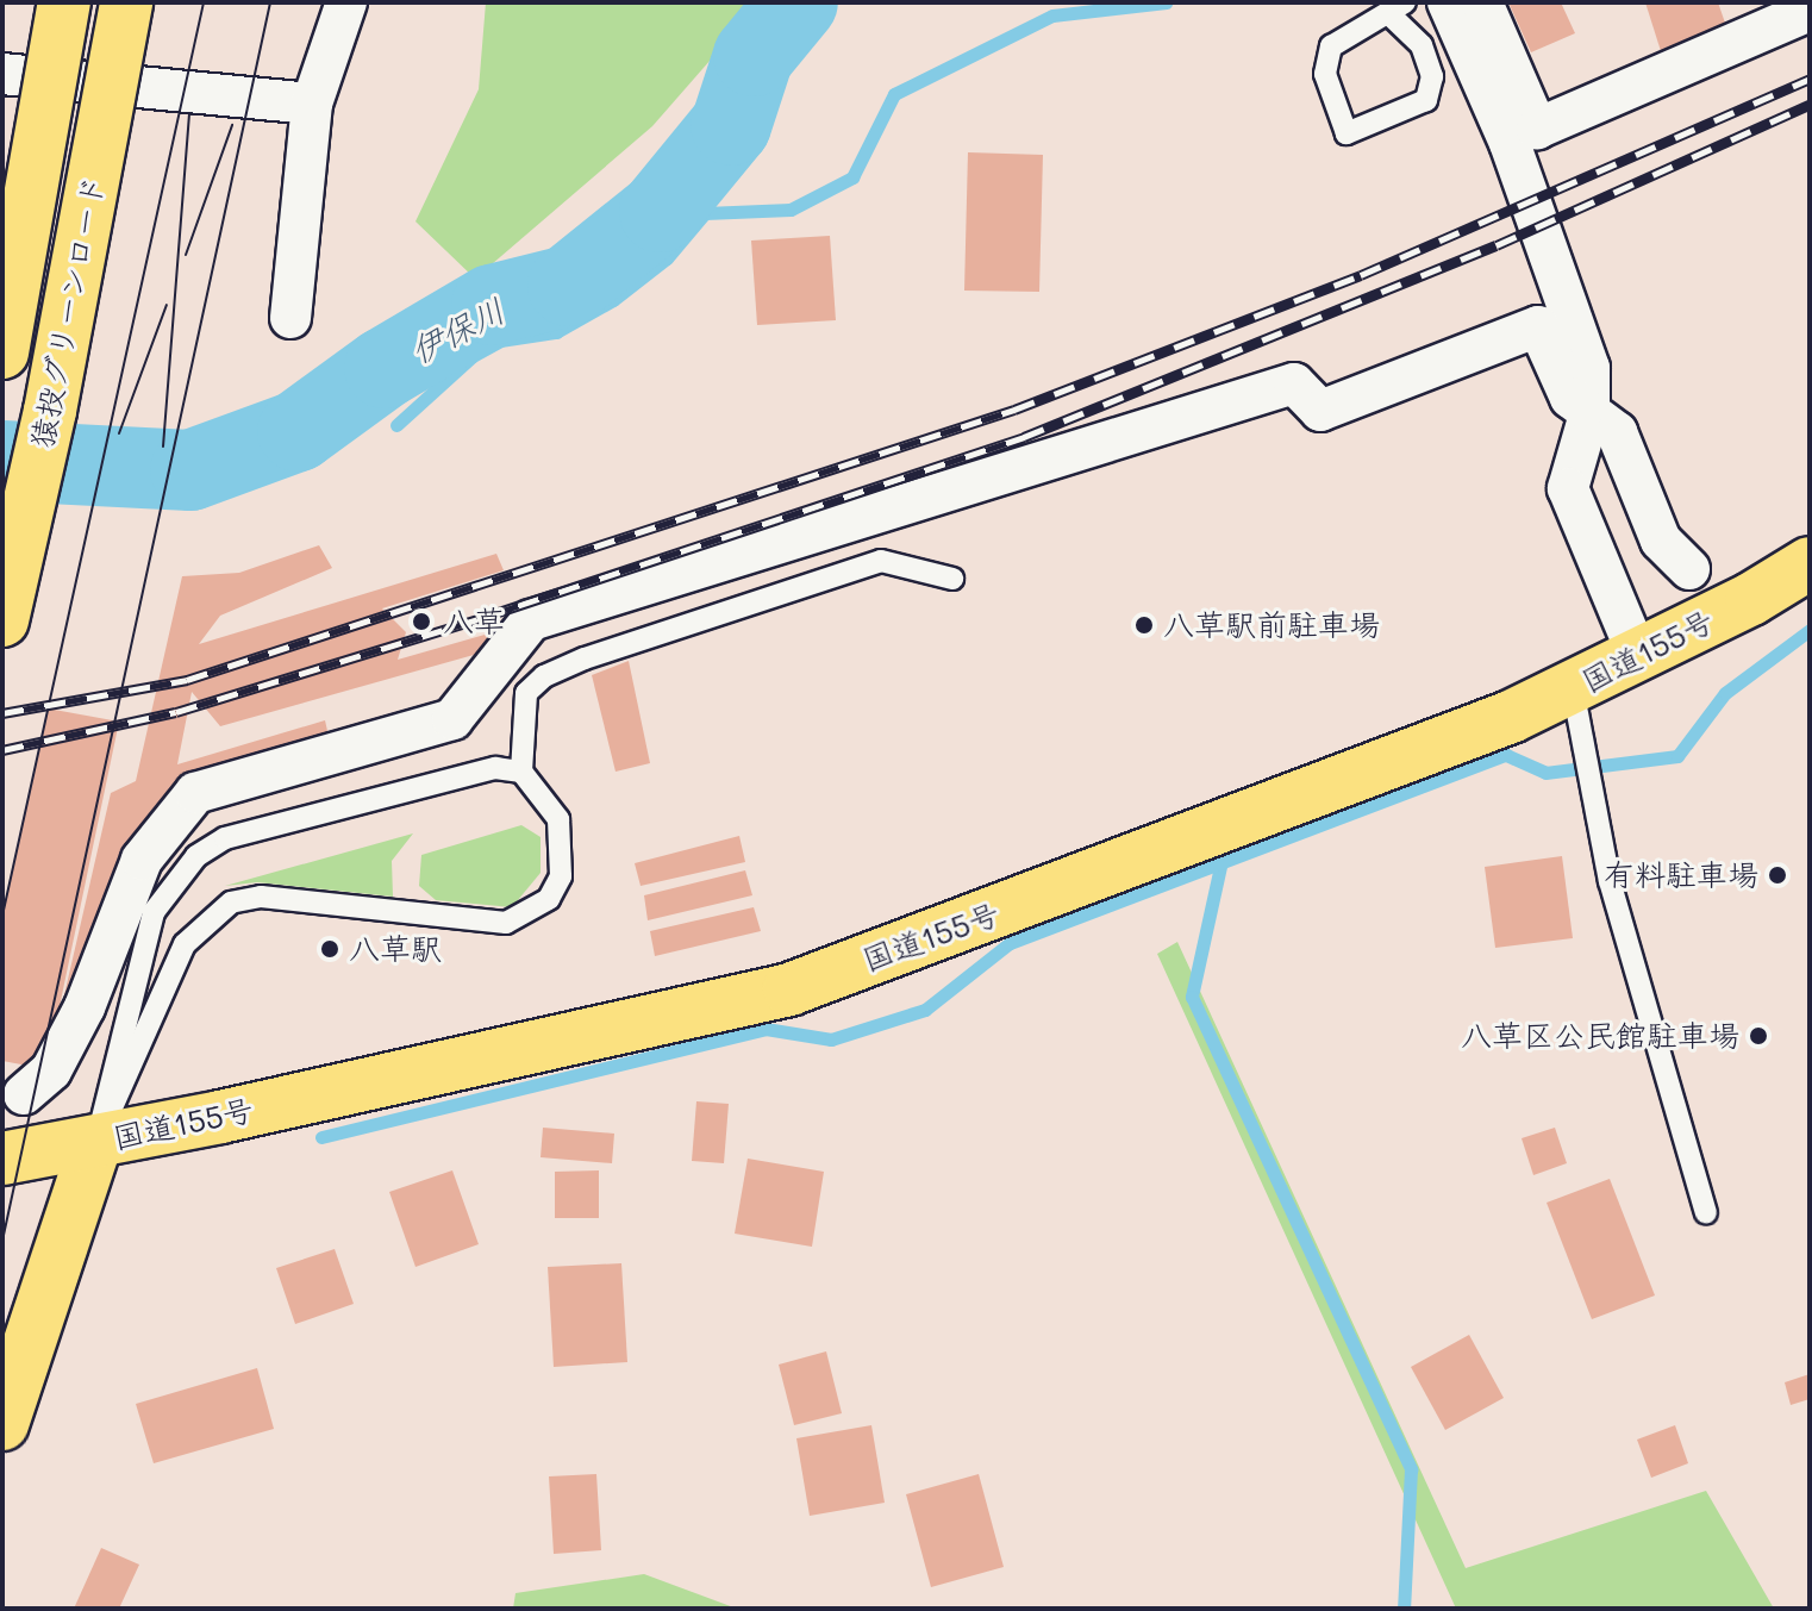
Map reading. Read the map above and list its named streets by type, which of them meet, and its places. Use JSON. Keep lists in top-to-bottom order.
{
  "streets": {
    "main road": ["猿投グリーンロード", "国道155号"]
  },
  "water": ["伊保川"],
  "places": [
    "八草",
    "八草駅前駐車場",
    "有料駐車場",
    "八草駅",
    "八草区公民館駐車場"
  ]
}
